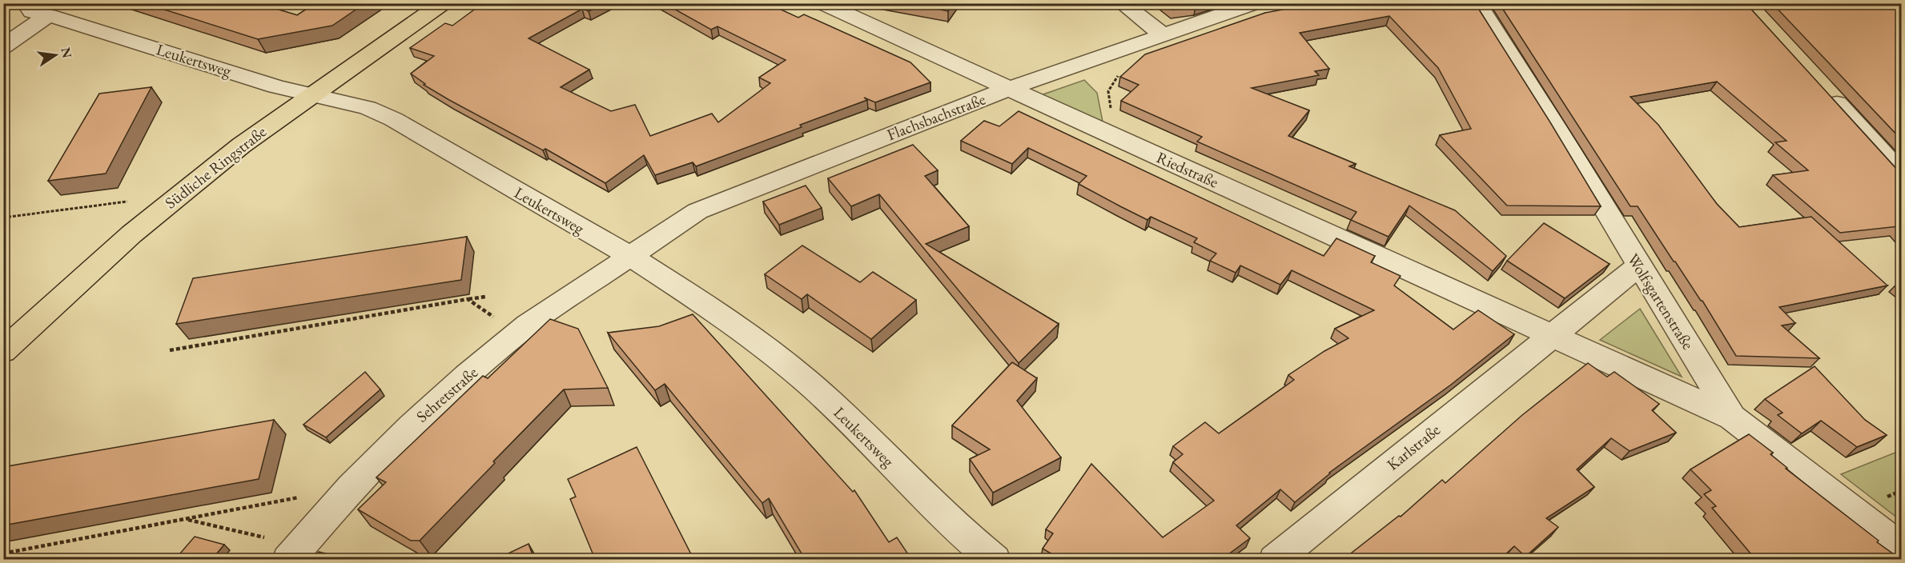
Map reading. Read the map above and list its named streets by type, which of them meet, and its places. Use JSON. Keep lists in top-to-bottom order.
{
  "streets": {
    "main road": ["Südliche Ringstraße"],
    "street": [
      "Leukertsweg",
      "Flachsbachstraße",
      "Riedstraße",
      "Wolfsgartenstraße",
      "Sehretstraße",
      "Karlstraße"
    ]
  },
  "crossings": [
    ["Leukertsweg", "Flachsbachstraße"],
    ["Leukertsweg", "Südliche Ringstraße"],
    ["Leukertsweg", "Sehretstraße"],
    ["Flachsbachstraße", "Riedstraße"],
    ["Flachsbachstraße", "Sehretstraße"],
    ["Riedstraße", "Karlstraße"],
    ["Wolfsgartenstraße", "Karlstraße"]
  ],
  "north": "right"
}
